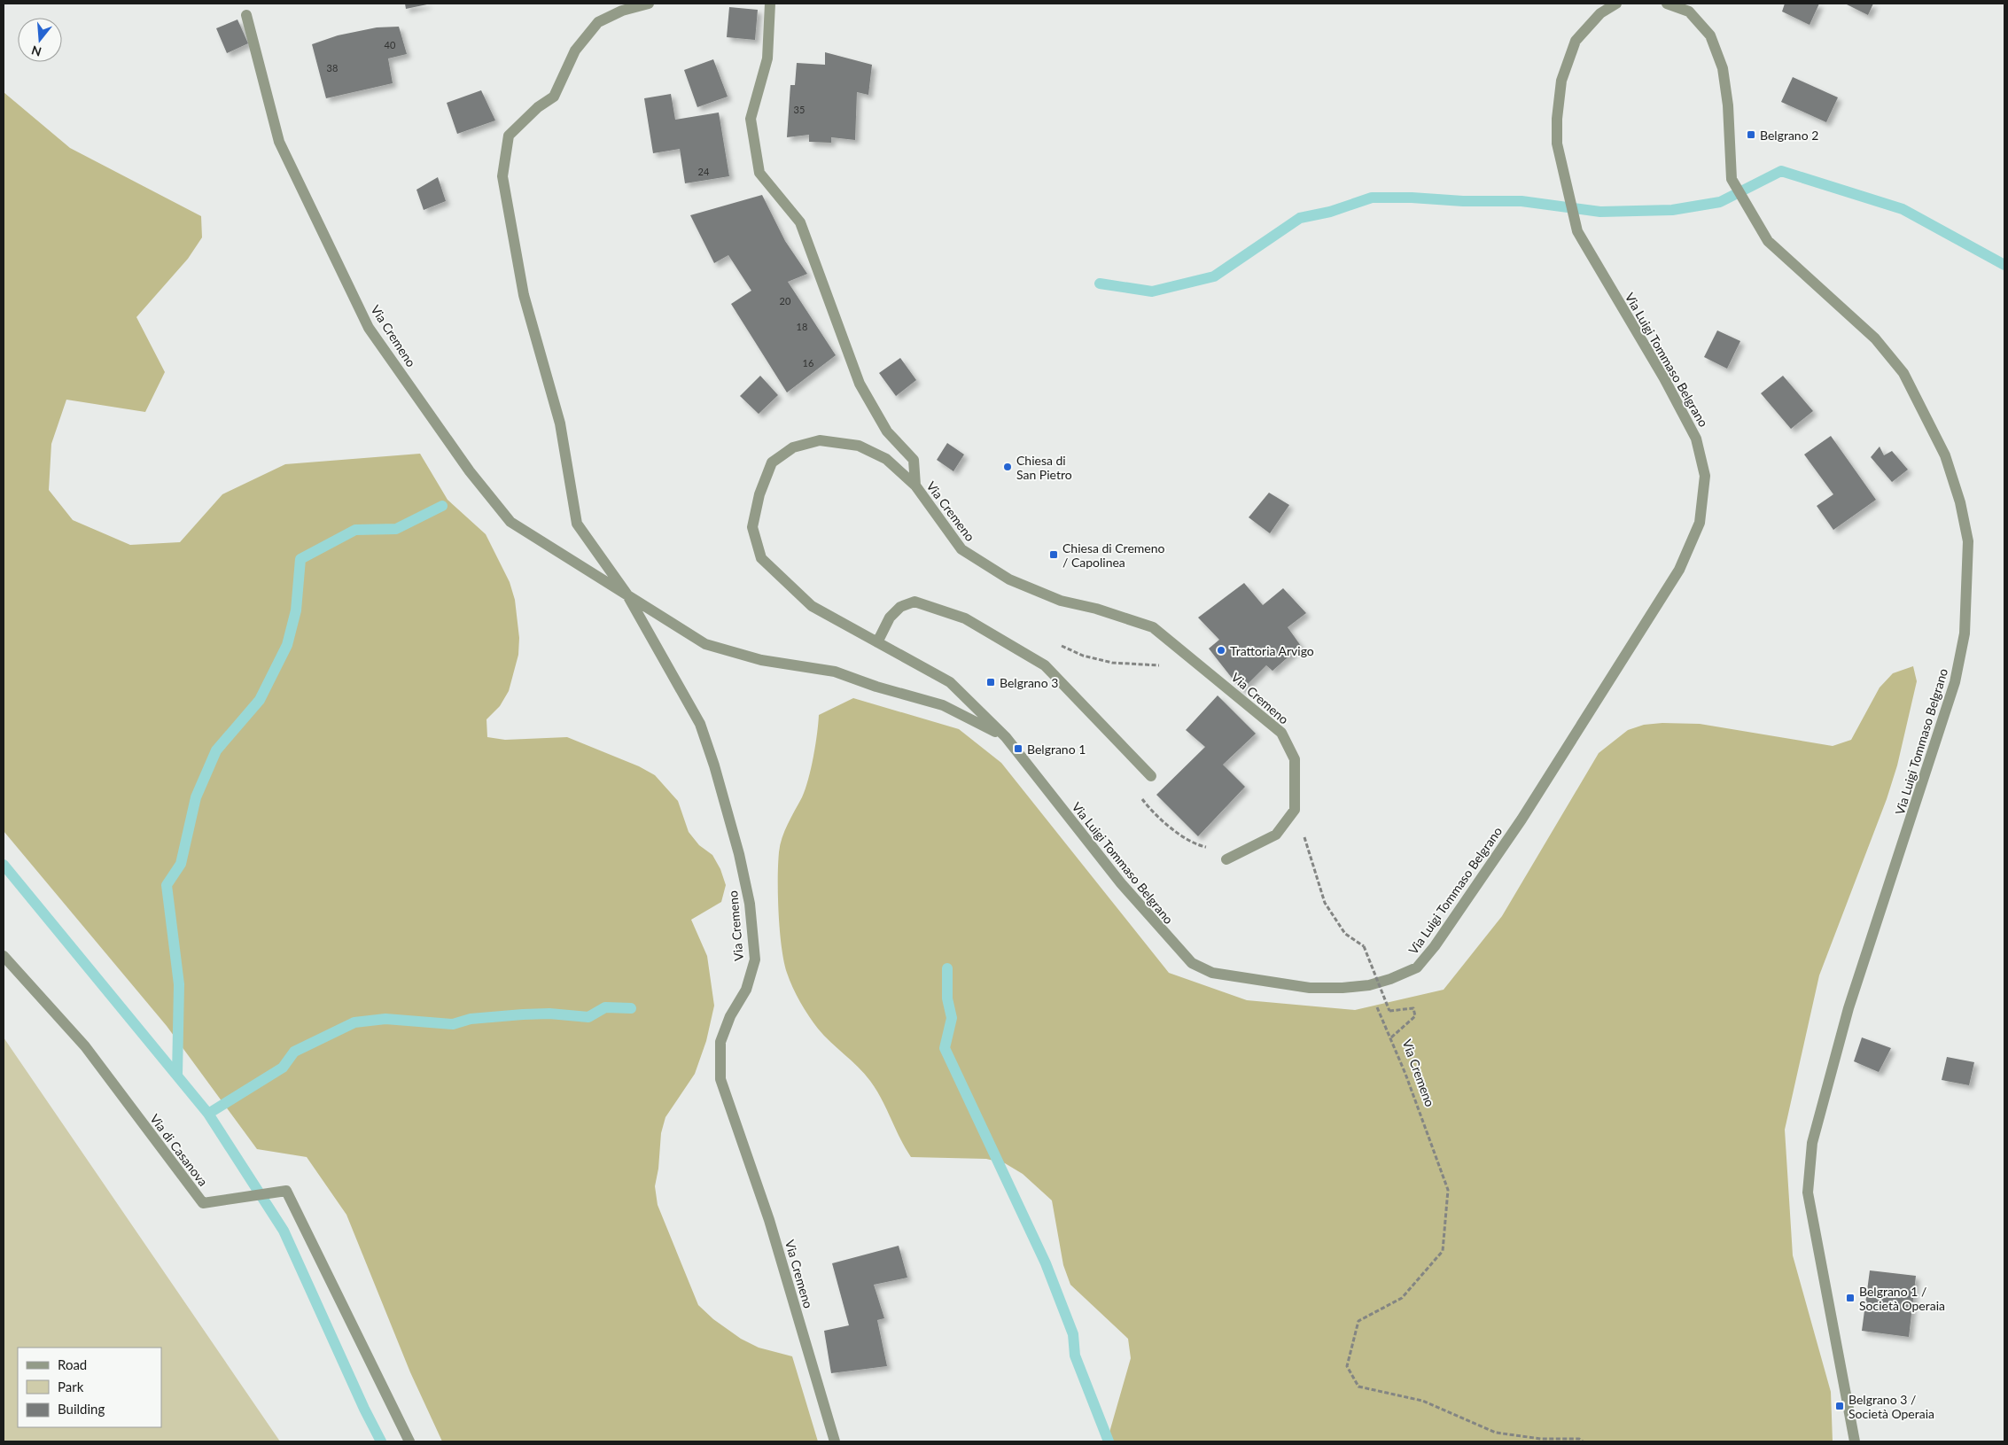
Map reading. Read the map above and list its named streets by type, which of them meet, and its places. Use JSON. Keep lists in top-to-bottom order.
{
  "streets": {
    "street": ["Via Cremeno", "Via Luigi Tommaso Belgrano", "Via di Casanova"]
  },
  "crossings": [
    ["Via Cremeno", "Via Luigi Tommaso Belgrano"]
  ],
  "places": {
    "transit": [
      "Belgrano 2",
      "Chiesa di Cremeno / Capolinea",
      "Belgrano 3",
      "Belgrano 1",
      "Belgrano 1 / Società Operaia",
      "Belgrano 3 / Società Operaia"
    ],
    "other": ["Chiesa di San Pietro", "Trattoria Arvigo"]
  },
  "house_numbers": [
    "40",
    "38",
    "35",
    "24",
    "20",
    "18",
    "16"
  ],
  "legend": ["Road", "Park", "Building"],
  "north": "bottom"
}
